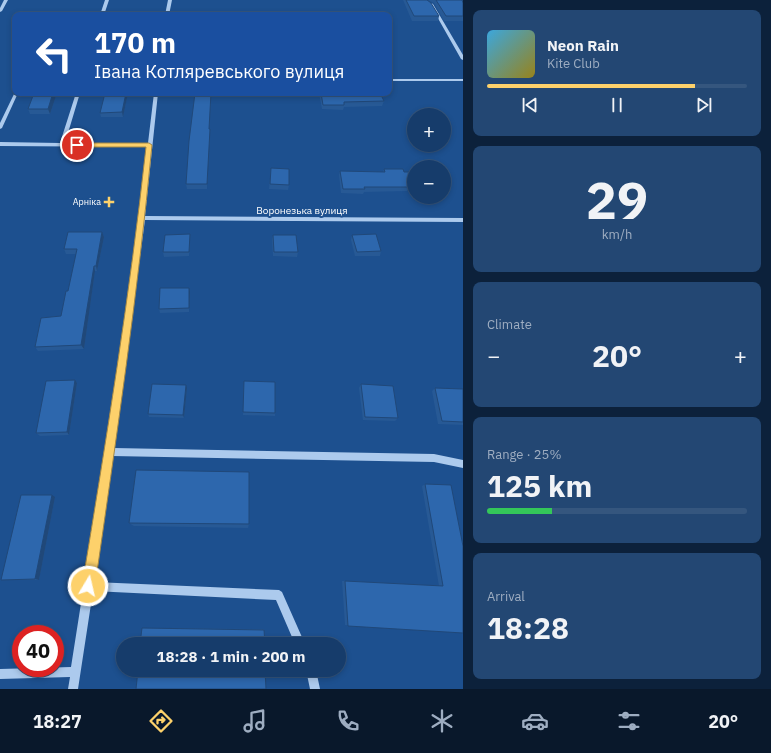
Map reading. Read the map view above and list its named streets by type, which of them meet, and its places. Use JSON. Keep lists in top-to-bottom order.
{
  "streets": {
    "street": ["Воронезька вулиця"]
  },
  "places": {
    "health": ["Арніка"]
  },
  "page": {
    "turn": ["170 m", "Івана Котляревського вулиця"],
    "song": ["Neon Rain", "Kite Club"],
    "map_buttons": ["+", "−"],
    "tile": [
      ["29", "km/h"],
      "Climate",
      ["Range · 25%", "125 km"],
      ["Arrival", "18:28"]
    ],
    "heat": ["−", "20°", "+"],
    "limit": "40",
    "trip": "18:28 · 1 min · 200 m",
    "tabs": ["18:27", "20°"]
  }
}
